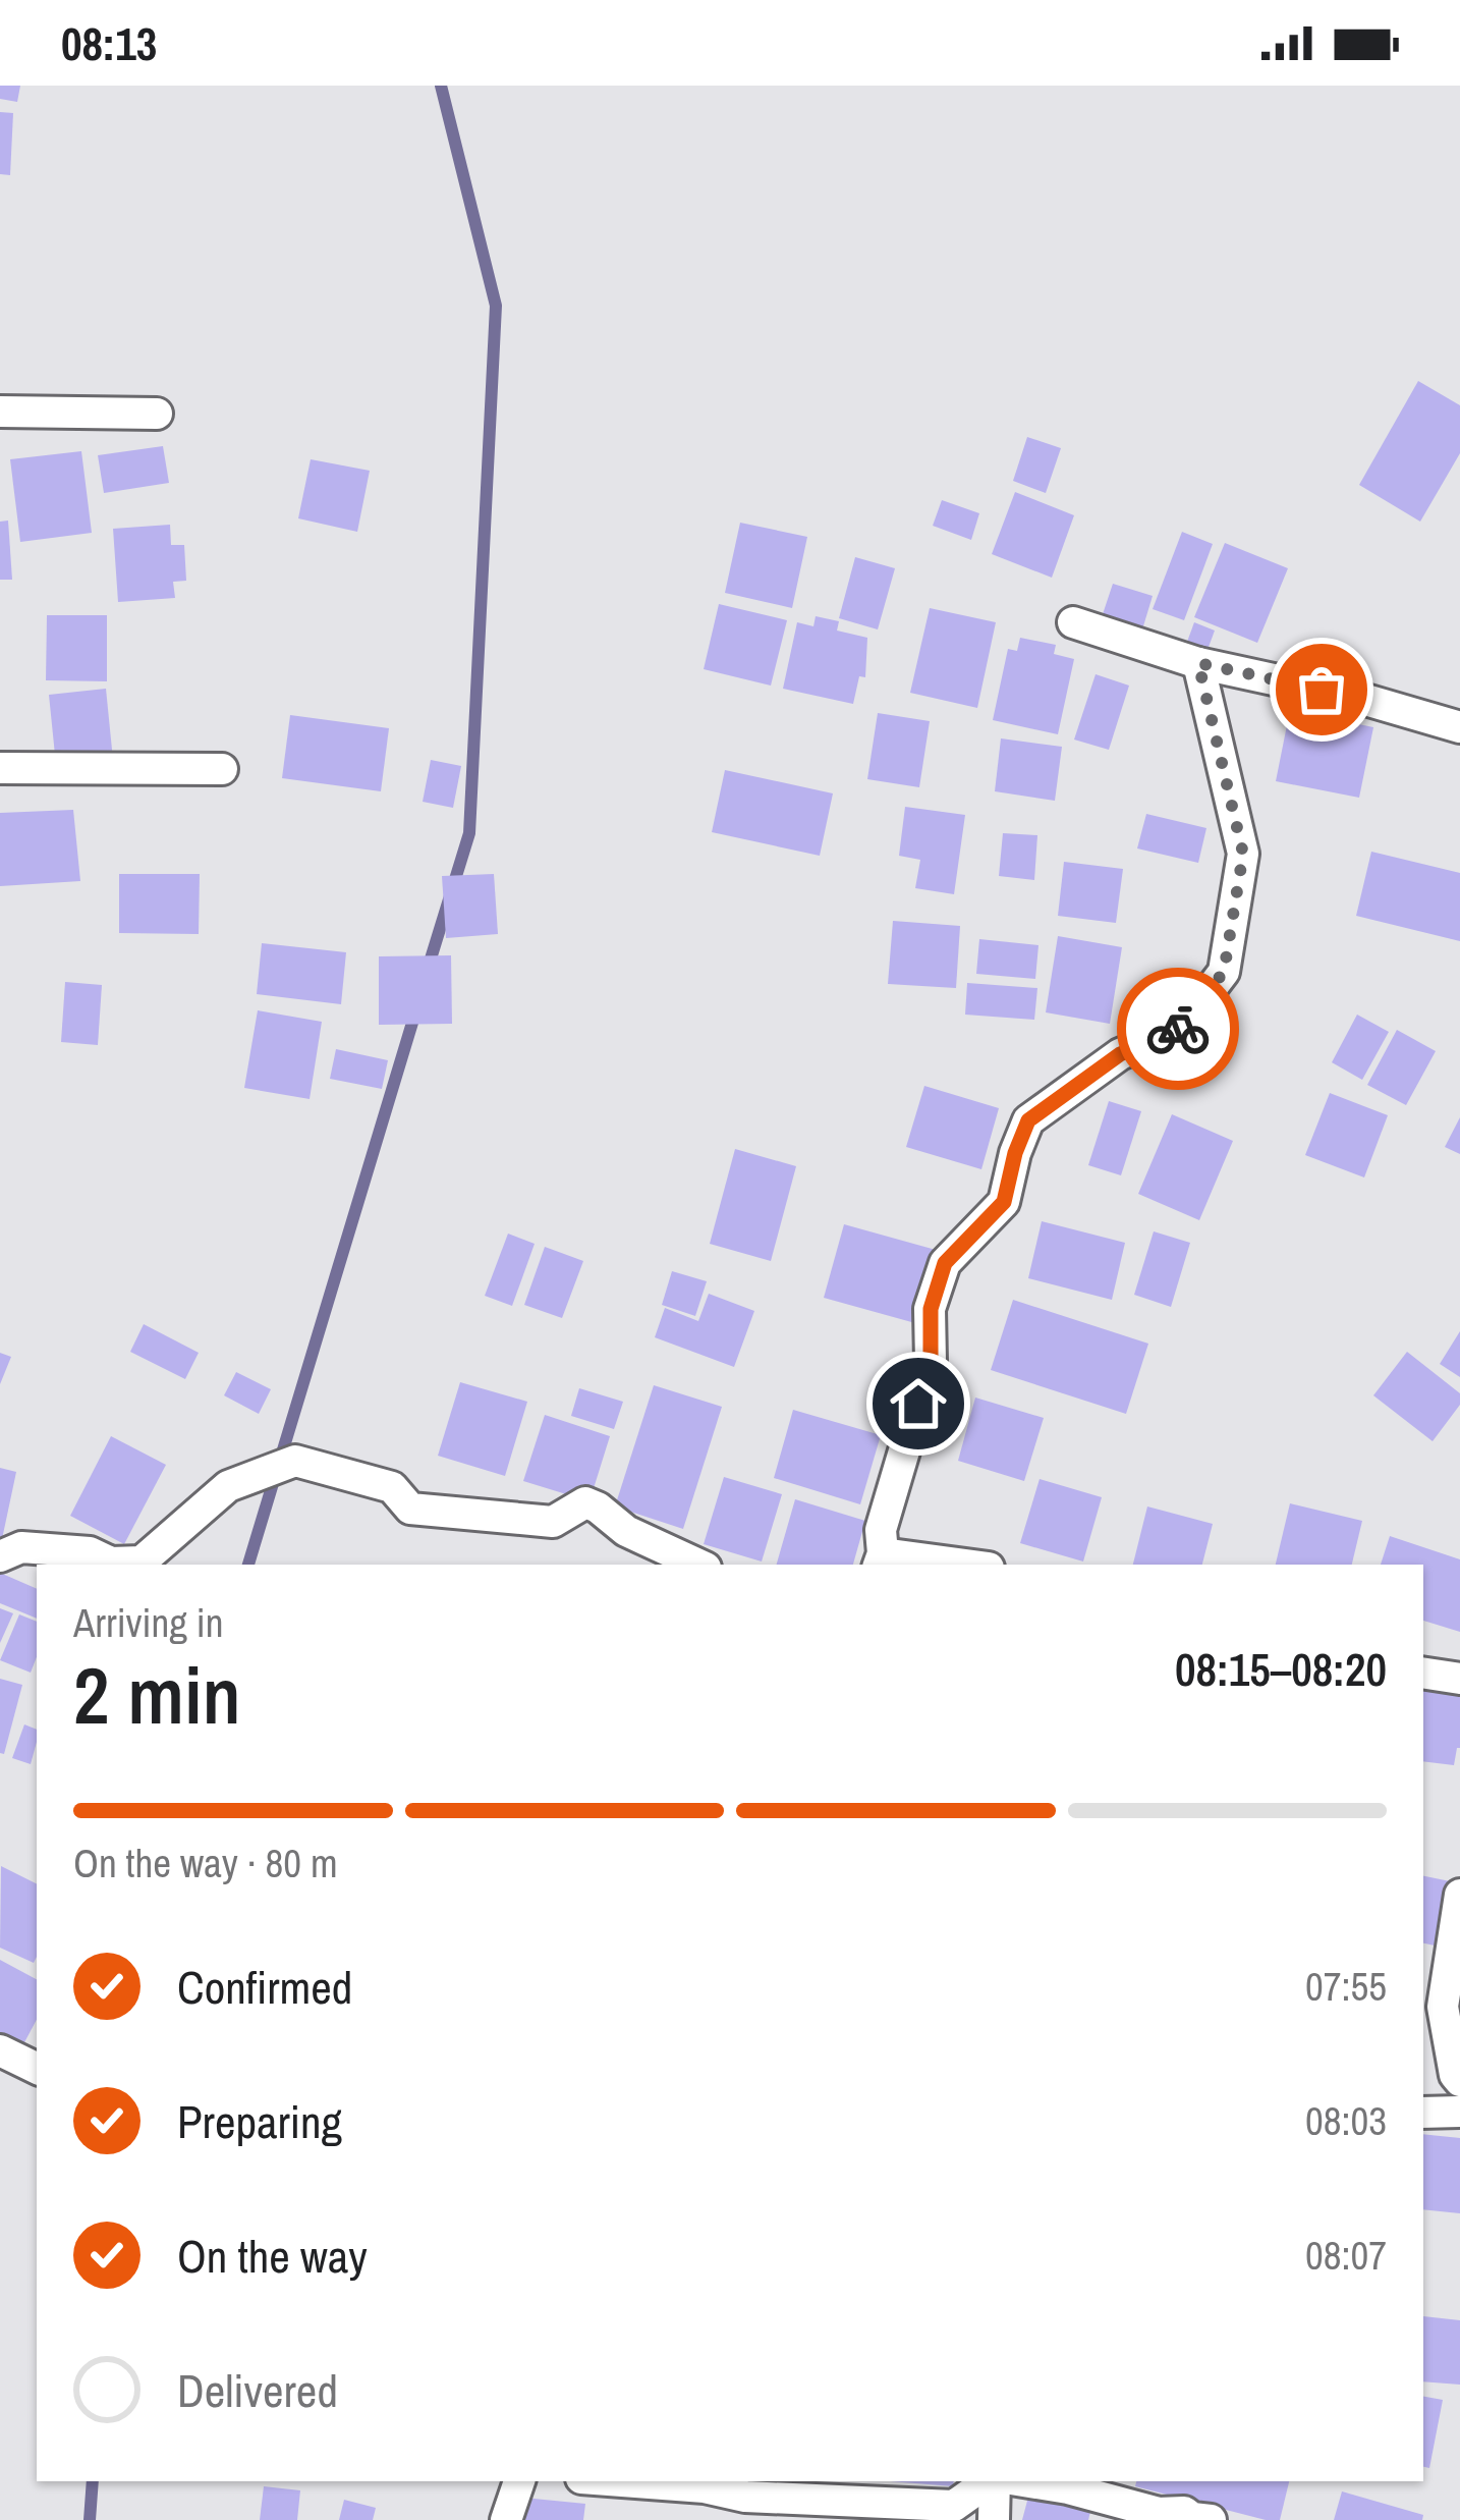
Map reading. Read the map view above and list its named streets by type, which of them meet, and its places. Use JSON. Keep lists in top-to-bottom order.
{
  "page": {
    "status": "08:13",
    "heading": ["2 min", "Arriving in", "08:15–08:20"],
    "bar": "On the way · 80 m",
    "list": [
      ["Confirmed", "07:55"],
      ["Preparing", "08:03"],
      ["On the way", "08:07"],
      "Delivered"
    ]
  }
}
